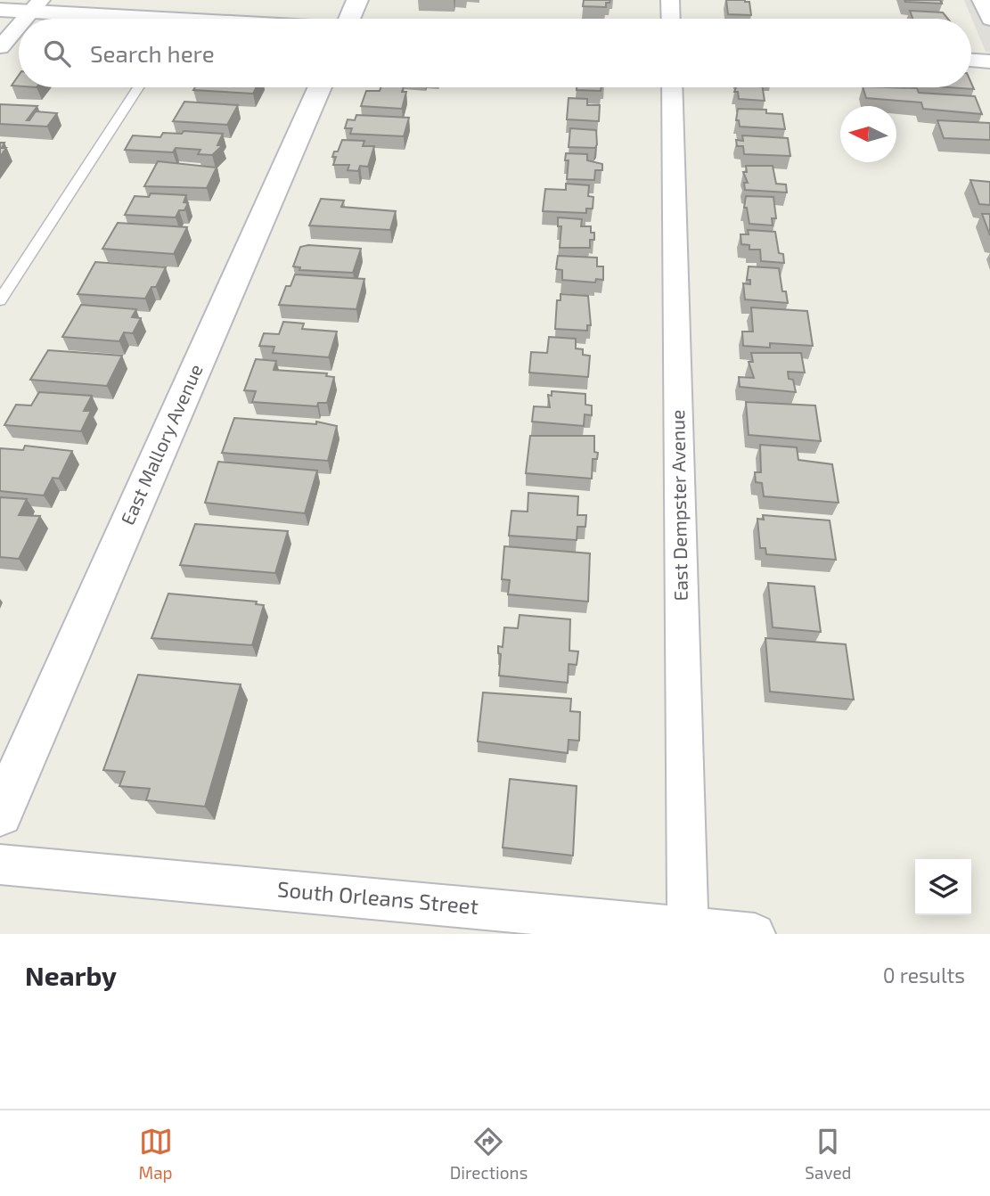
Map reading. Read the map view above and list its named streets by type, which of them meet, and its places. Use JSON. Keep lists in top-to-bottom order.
{
  "streets": {
    "main road": ["East Mallory Avenue"],
    "street": ["East Dempster Avenue", "South Orleans Street"]
  },
  "crossings": [
    ["East Dempster Avenue", "South Orleans Street"]
  ],
  "north": "left",
  "page": {
    "search": "Search here",
    "heading": ["Nearby", "0 results"],
    "nav": ["Map", "Directions", "Saved"]
  }
}
